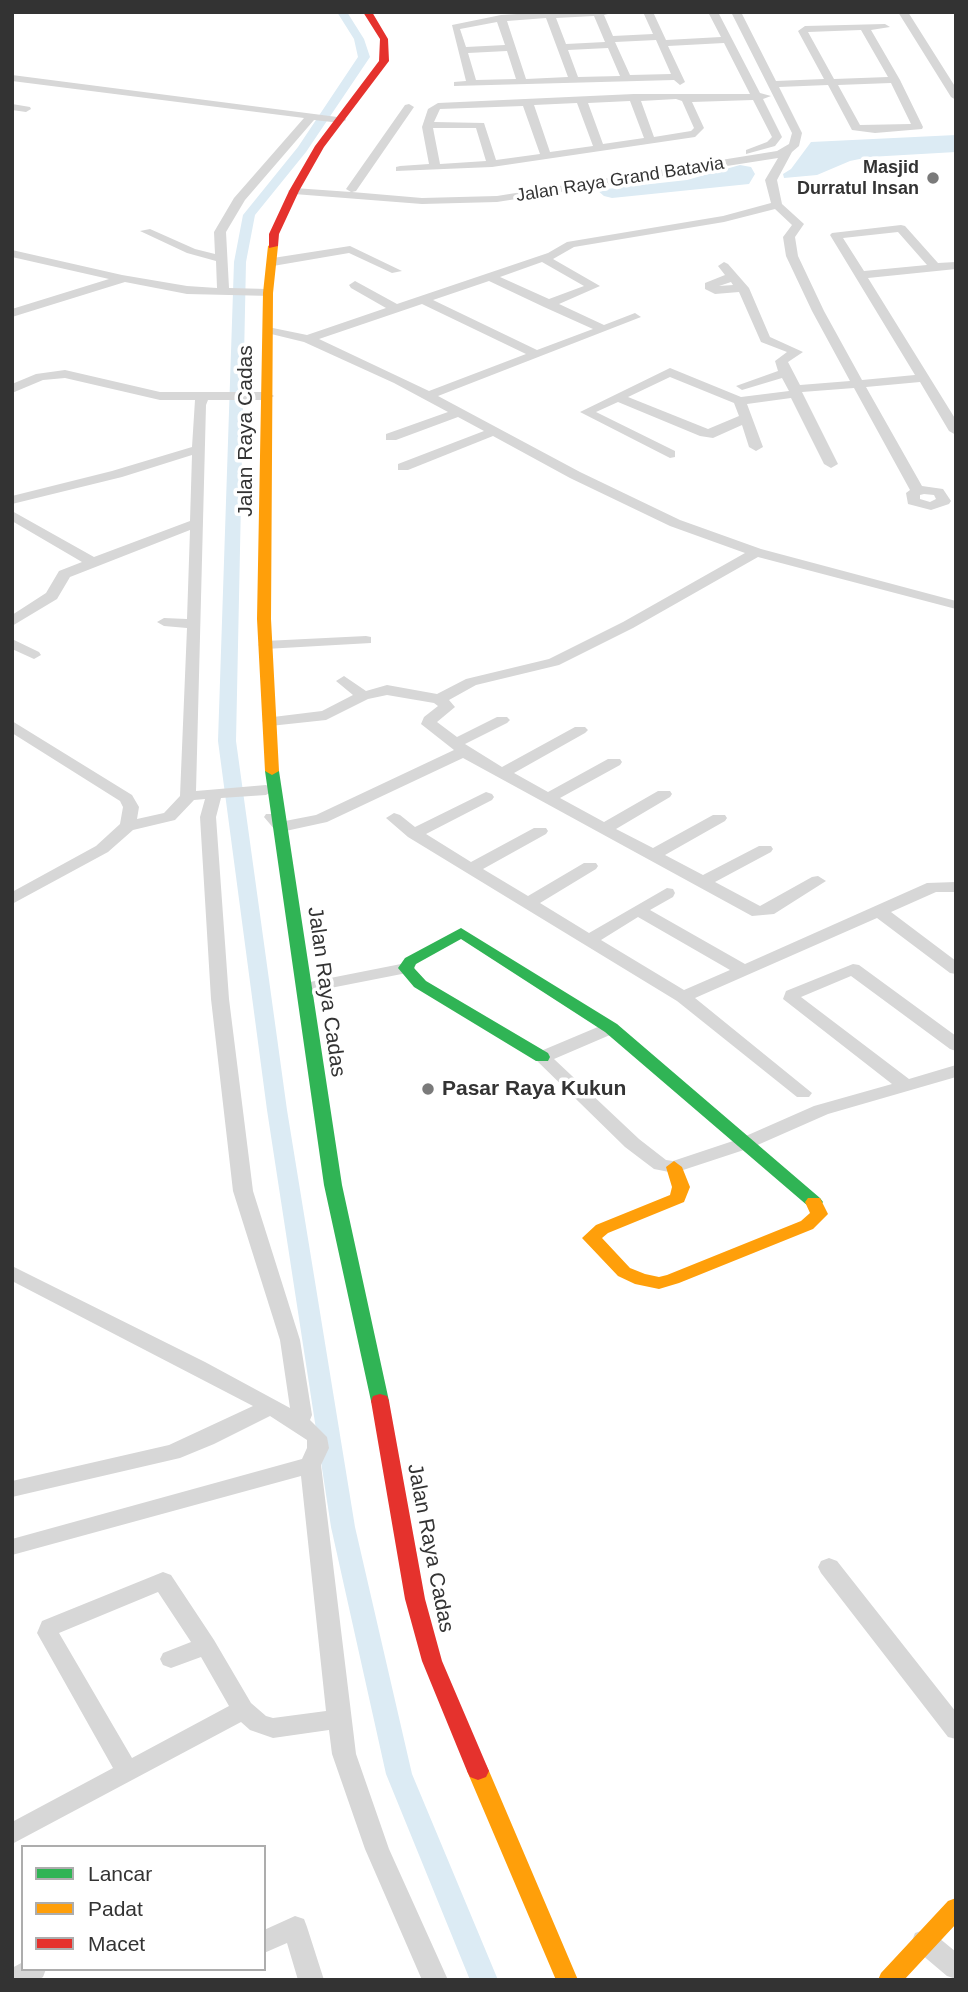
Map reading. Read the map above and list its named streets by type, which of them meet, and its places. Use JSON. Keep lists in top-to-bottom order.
{
  "streets": {
    "street": ["Jalan Raya Grand Batavia", "Jalan Raya Cadas"]
  },
  "crossings": [
    ["Jalan Raya Grand Batavia", "Jalan Raya Cadas"]
  ],
  "places": ["Masjid Durratul Insan", "Pasar Raya Kukun"],
  "legend": ["Lancar", "Padat", "Macet"]
}
